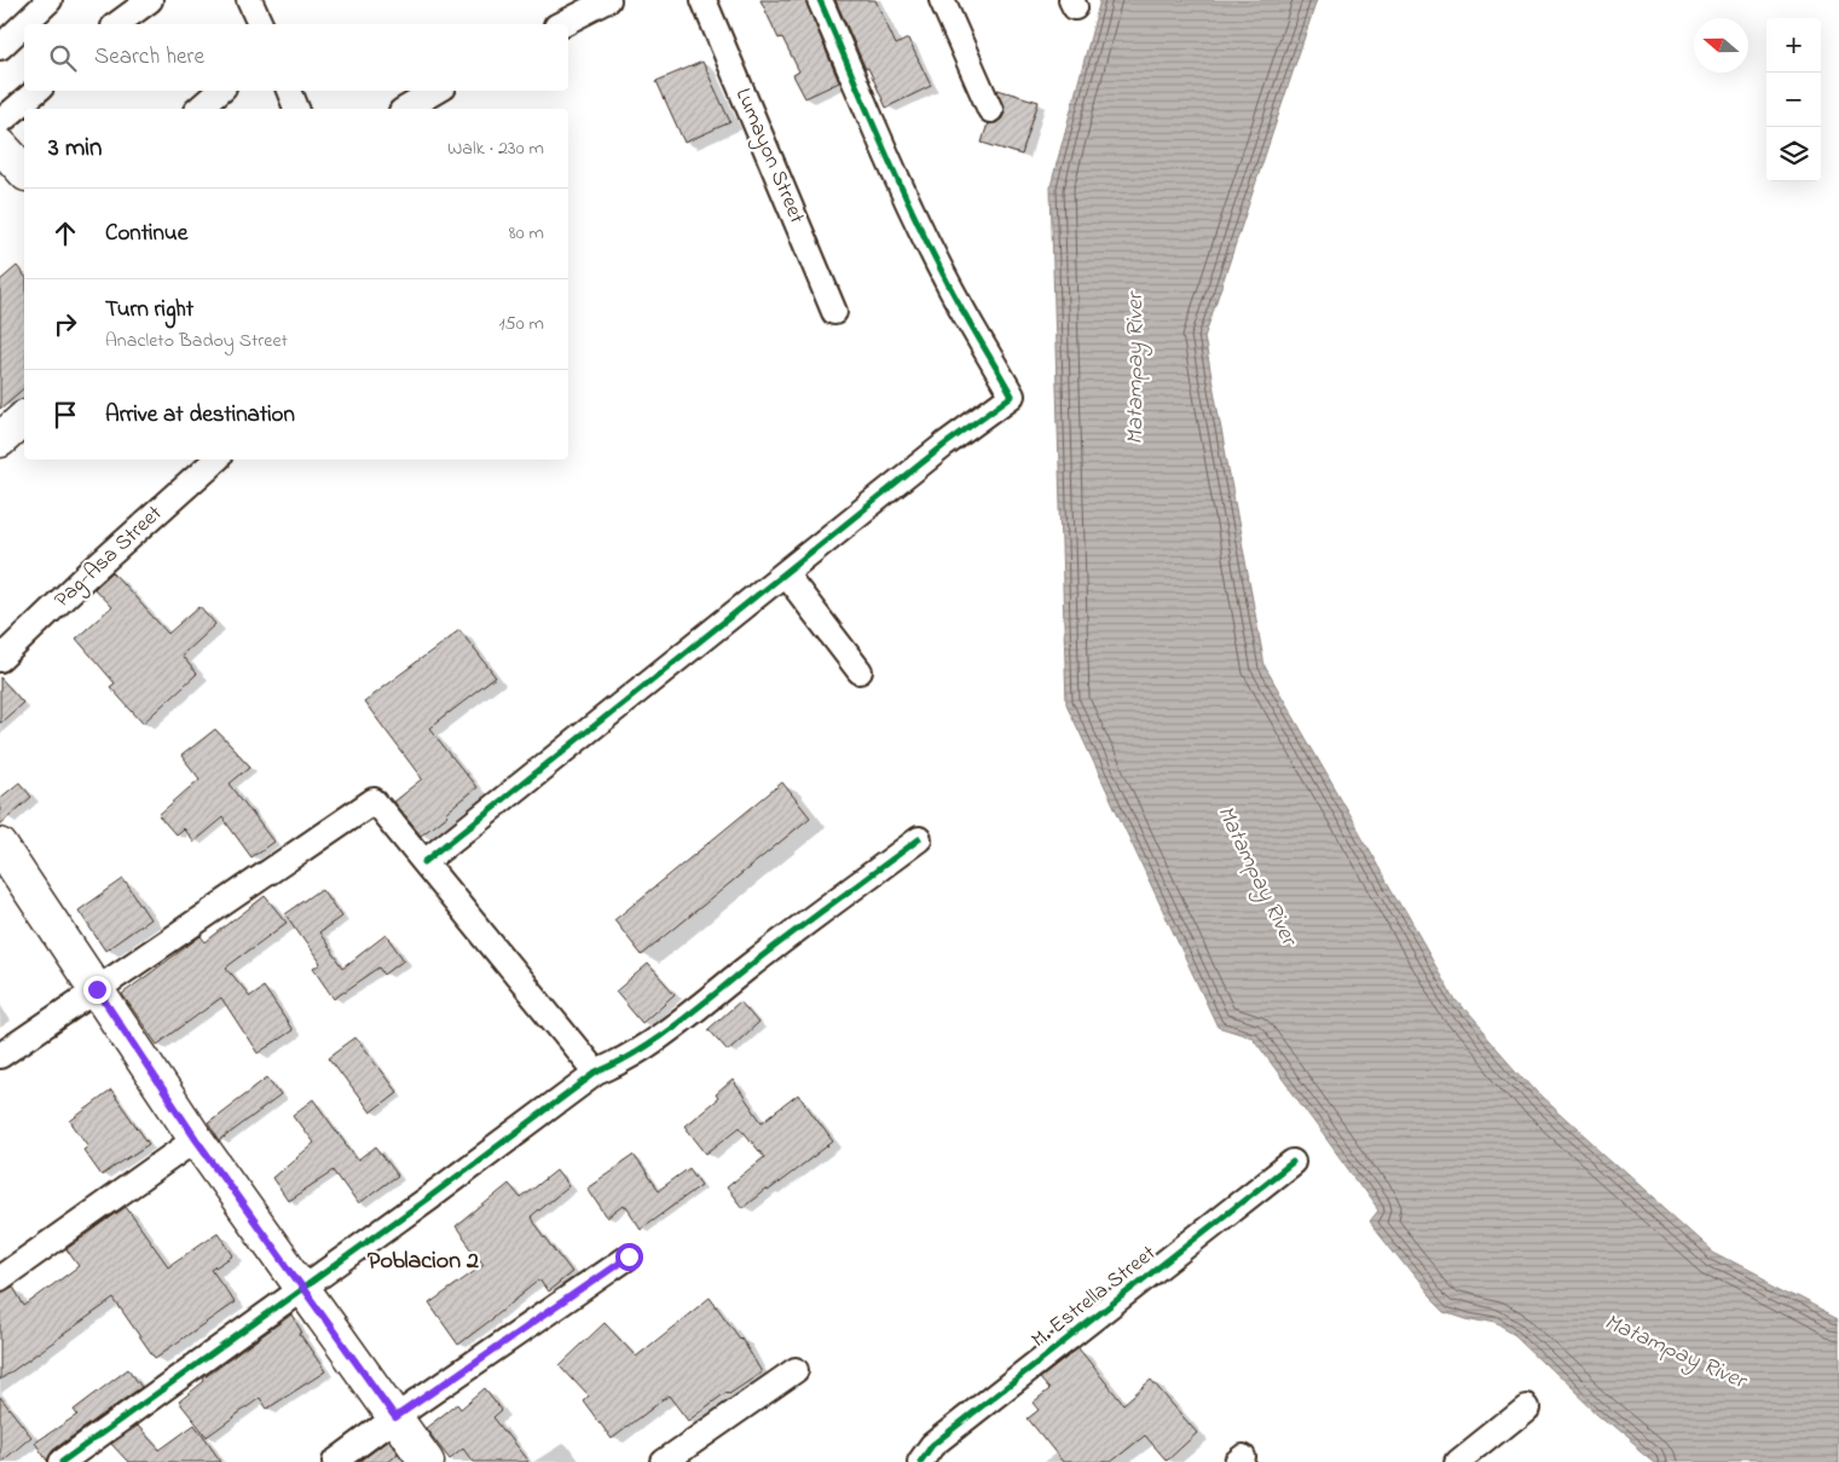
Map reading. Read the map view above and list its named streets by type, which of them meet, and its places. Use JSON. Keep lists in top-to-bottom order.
{
  "streets": {
    "street": ["Lumayon Street", "Pag-Asa Street", "M. Estrella Street"]
  },
  "districts": ["Poblacion 2"],
  "water": ["Matampay River"],
  "north": "left",
  "page": {
    "map_buttons": ["+", "−"],
    "search": "Search here",
    "heading": ["3 min", "Walk · 230 m"],
    "list": [
      ["Continue", "80 m"],
      ["Turn right", "Anacleto Badoy Street", "150 m"],
      "Arrive at destination"
    ]
  }
}
